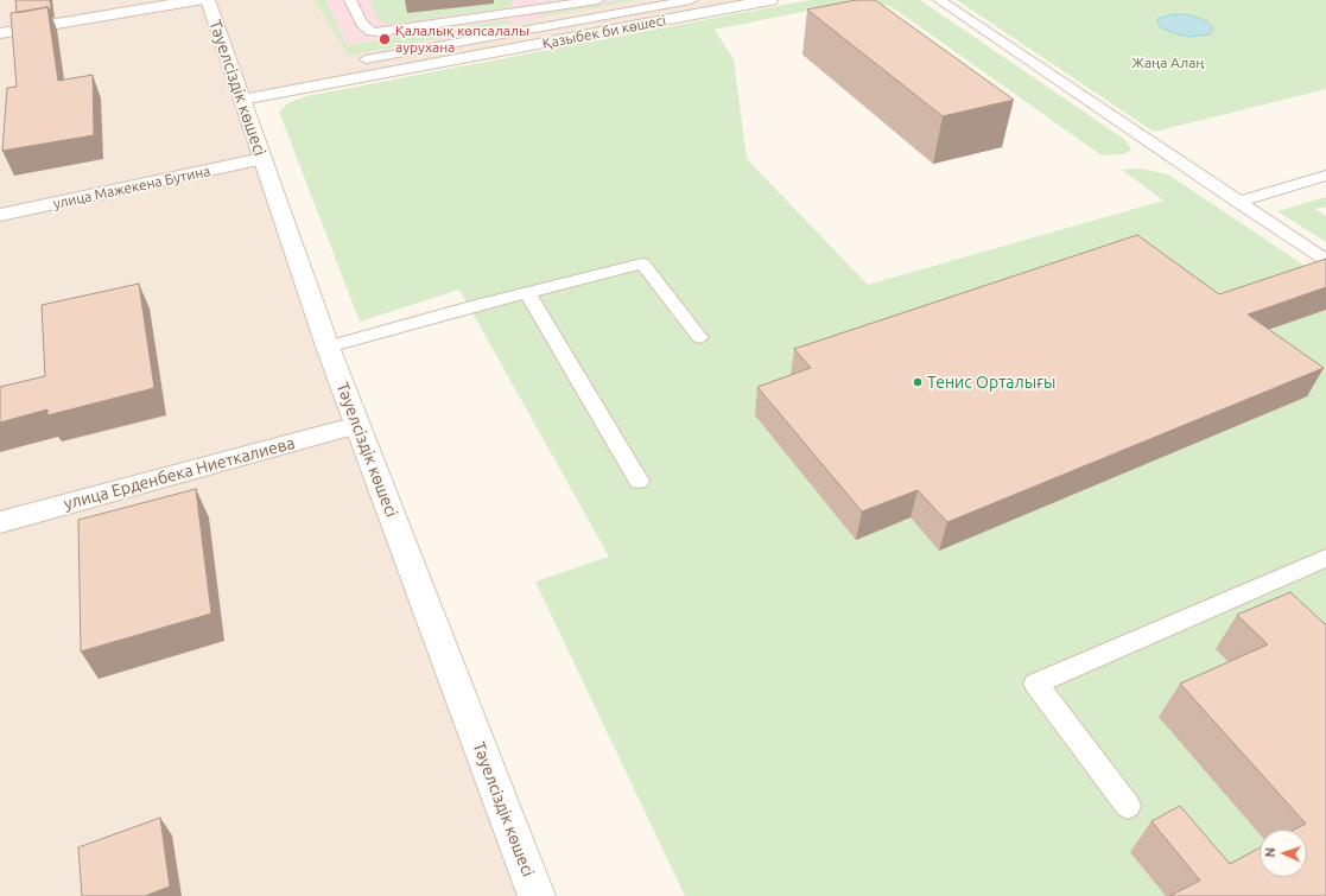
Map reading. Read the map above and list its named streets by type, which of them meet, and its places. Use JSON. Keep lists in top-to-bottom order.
{
  "streets": {
    "street": [
      "Қазыбек би көшесі",
      "Тәуелсіздік көшесі",
      "улица Мажекена Бутина",
      "улица Ерденбека Ниеткалиева"
    ]
  },
  "crossings": [
    ["Қазыбек би көшесі", "Тәуелсіздік көшесі"],
    ["Тәуелсіздік көшесі", "улица Мажекена Бутина"],
    ["Тәуелсіздік көшесі", "улица Ерденбека Ниеткалиева"]
  ],
  "parks": ["Жаңа Алаң"],
  "places": ["Қалалық көпсалалы аурухана", "Тенис Орталығы"],
  "north": "left"
}
